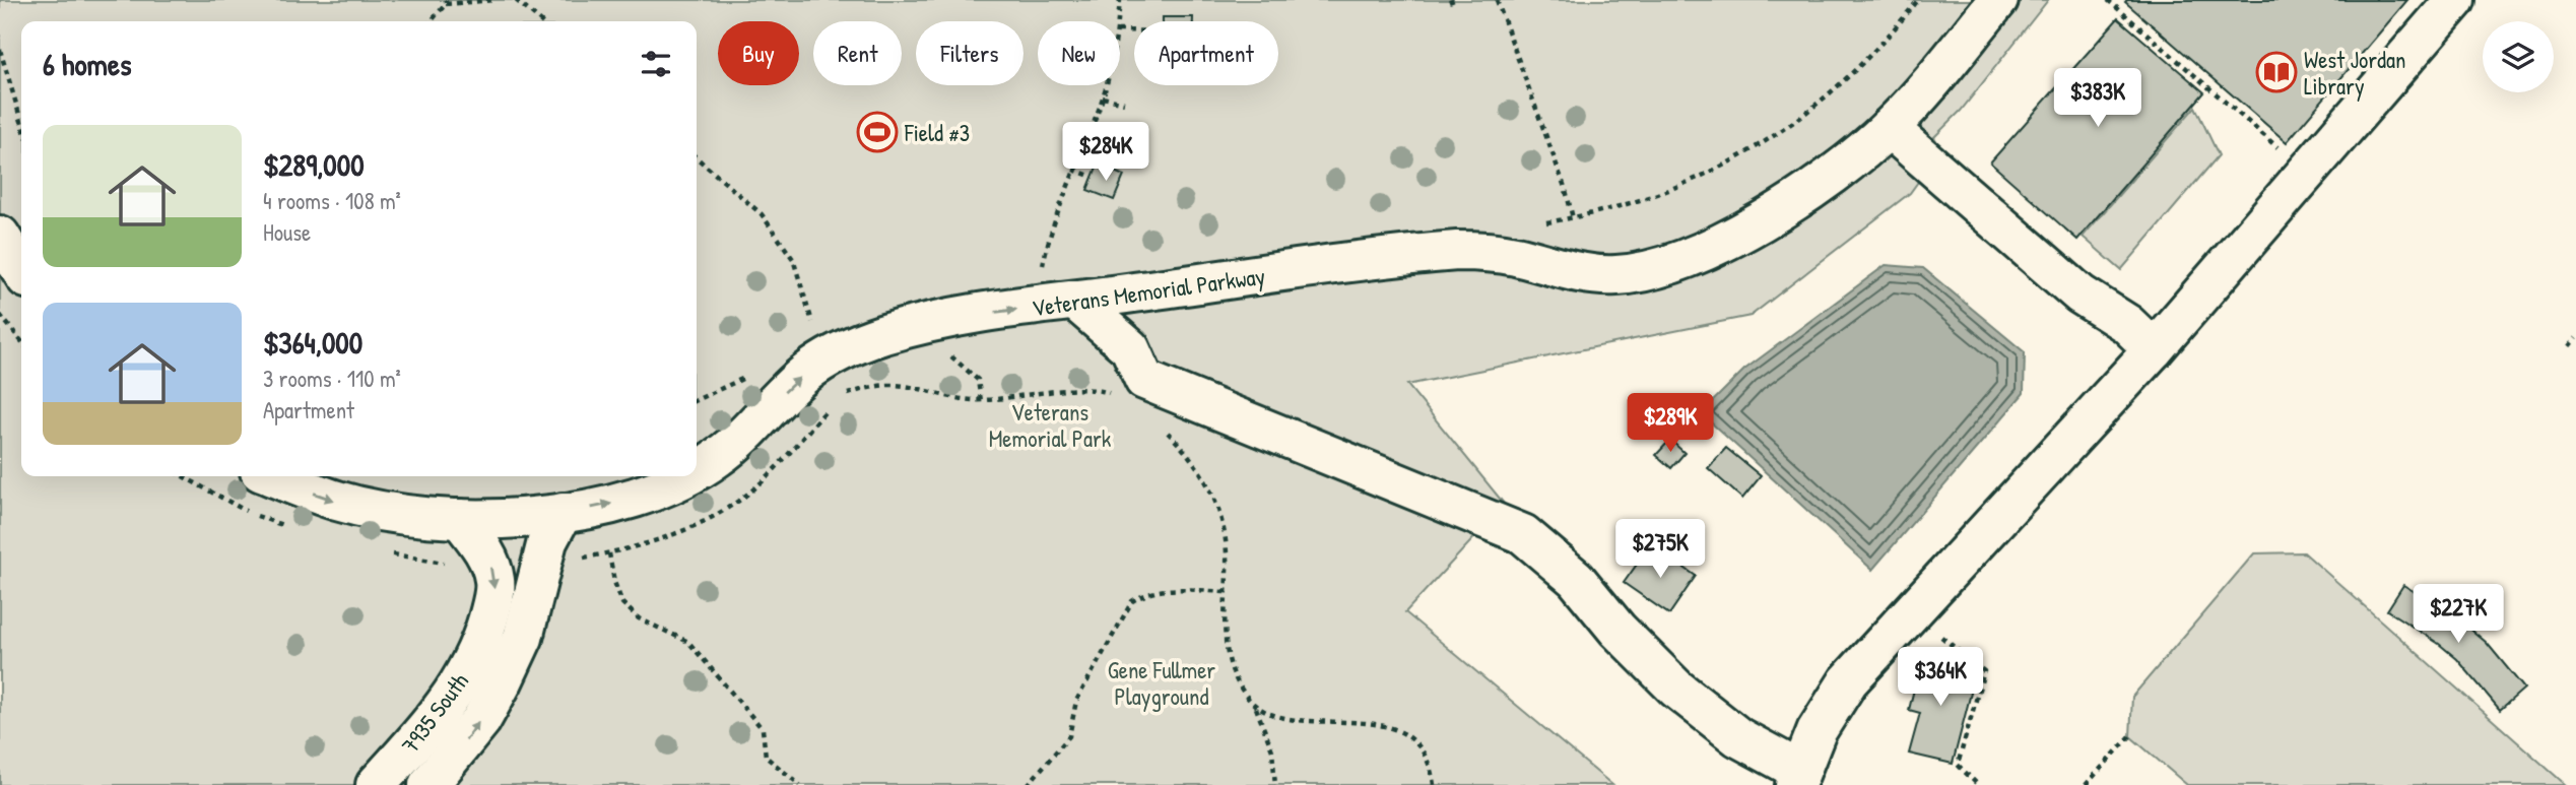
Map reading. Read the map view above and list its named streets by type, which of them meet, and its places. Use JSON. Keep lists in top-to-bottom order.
{
  "streets": {
    "lane": ["Veterans Memorial Parkway", "7935 South"]
  },
  "crossings": [
    ["Veterans Memorial Parkway", "7935 South"]
  ],
  "one_way": ["Veterans Memorial Parkway"],
  "parks": ["Veterans Memorial Park", "Gene Fullmer Playground"],
  "places": {
    "library": ["West Jordan Library"],
    "sports": ["Field #3"]
  },
  "page": {
    "chip": [
      "Buy",
      "Rent",
      "Filters",
      "New",
      "Apartment"
    ],
    "heading": "6 homes",
    "price": [
      "$383K",
      "$284K",
      "$289K",
      "$275K",
      "$227K",
      "$364K"
    ],
    "list": [
      {
        "name": "$289,000",
        "note": "4 rooms · 108 m² · House"
      },
      {
        "name": "$364,000",
        "note": "3 rooms · 110 m² · Apartment"
      }
    ]
  }
}
